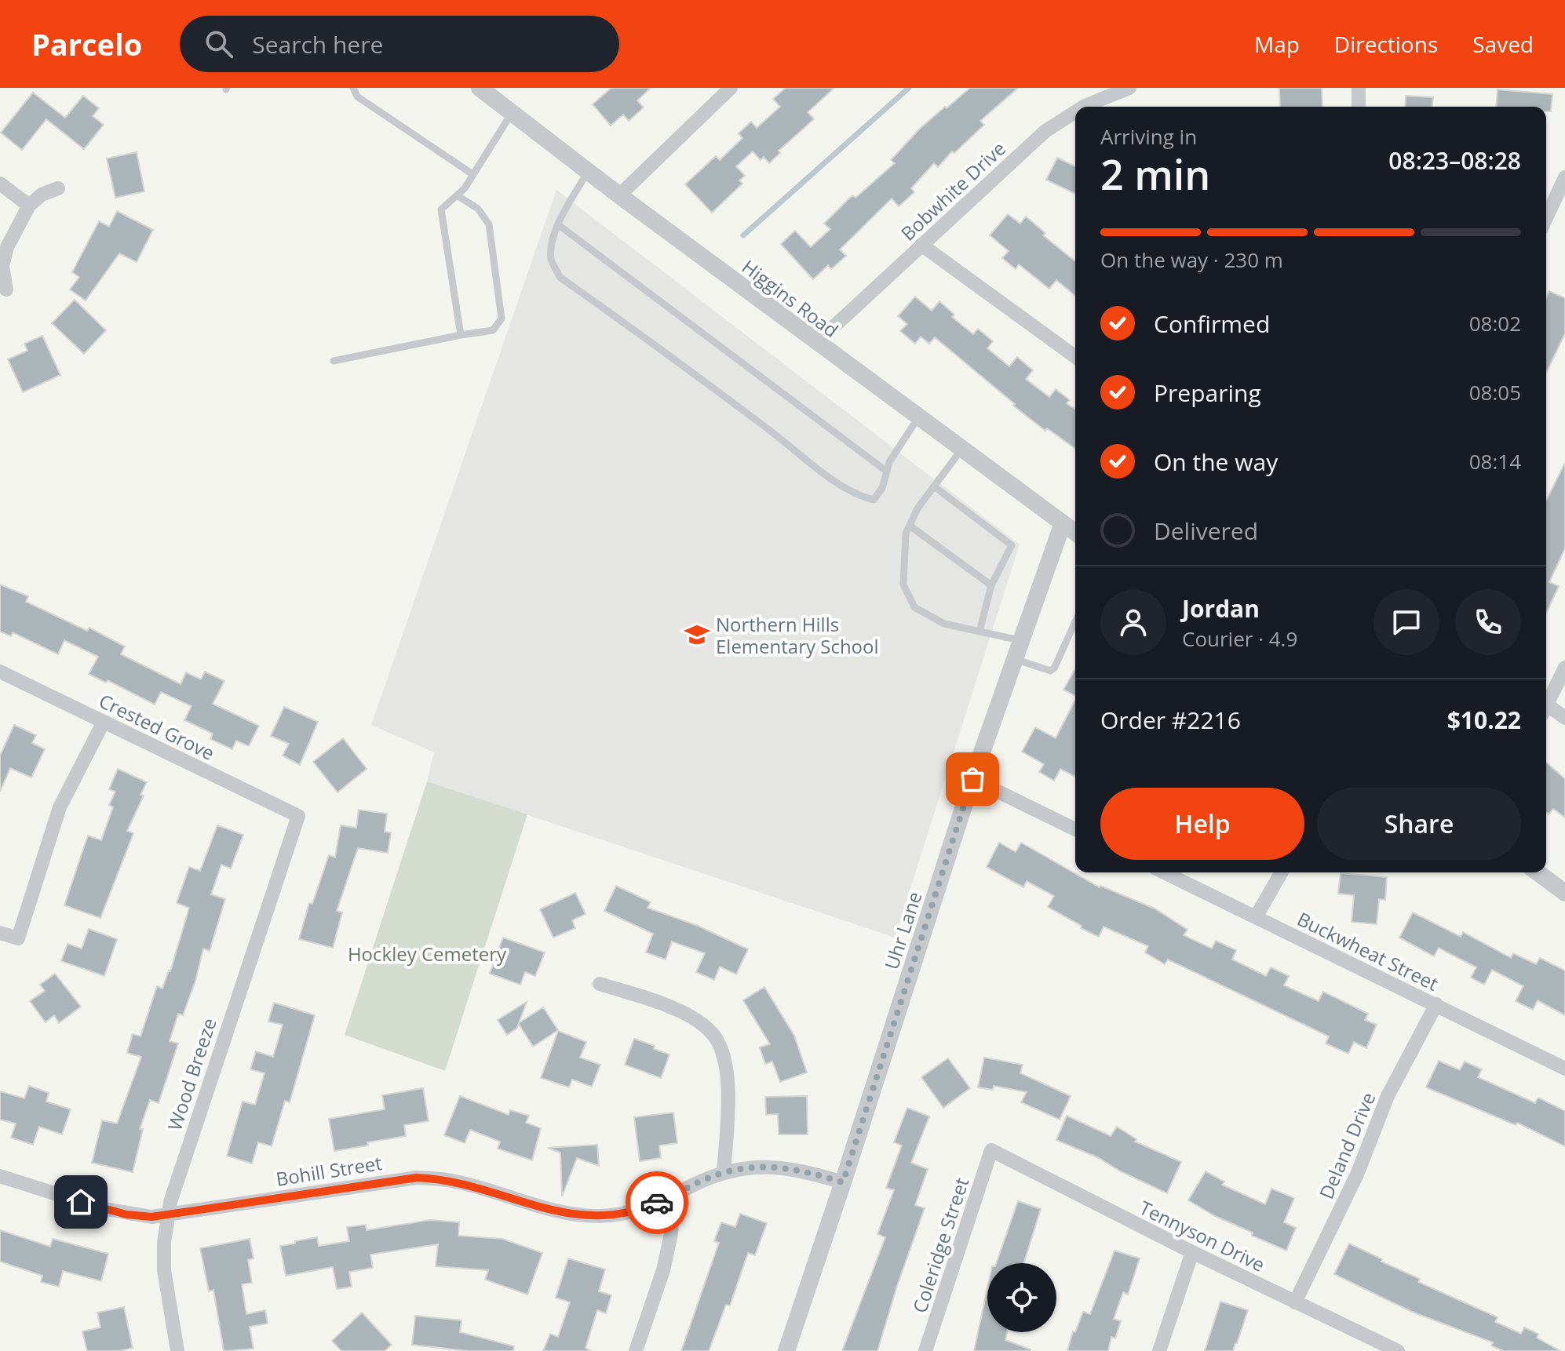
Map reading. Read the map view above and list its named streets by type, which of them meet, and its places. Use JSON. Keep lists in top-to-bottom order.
{
  "streets": {
    "street": [
      "Bobwhite Drive",
      "Higgins Road",
      "Crested Grove",
      "Uhr Lane",
      "Buckwheat Street",
      "Wood Breeze",
      "Deland Drive",
      "Bohill Street",
      "Tennyson Drive",
      "Coleridge Street"
    ]
  },
  "crossings": [
    ["Bobwhite Drive", "Higgins Road"],
    ["Higgins Road", "Uhr Lane"],
    ["Crested Grove", "Wood Breeze"],
    ["Uhr Lane", "Bohill Street"],
    ["Buckwheat Street", "Deland Drive"],
    ["Wood Breeze", "Bohill Street"],
    ["Deland Drive", "Tennyson Drive"],
    ["Tennyson Drive", "Coleridge Street"]
  ],
  "parks": ["Hockley Cemetery"],
  "places": {
    "school or university": ["Northern Hills Elementary School"]
  },
  "page": {
    "header": "Parcelo",
    "search": "Search here",
    "nav": ["Map", "Directions", "Saved"],
    "heading": ["2 min", "Arriving in", "08:23–08:28"],
    "panel": [
      "Jordan",
      "Courier · 4.9",
      "Order #2216",
      "$10.22"
    ],
    "bar": "On the way · 230 m",
    "list": [
      ["Confirmed", "08:02"],
      ["Preparing", "08:05"],
      ["On the way", "08:14"],
      "Delivered"
    ],
    "buttons": ["Help", "Share"]
  }
}
